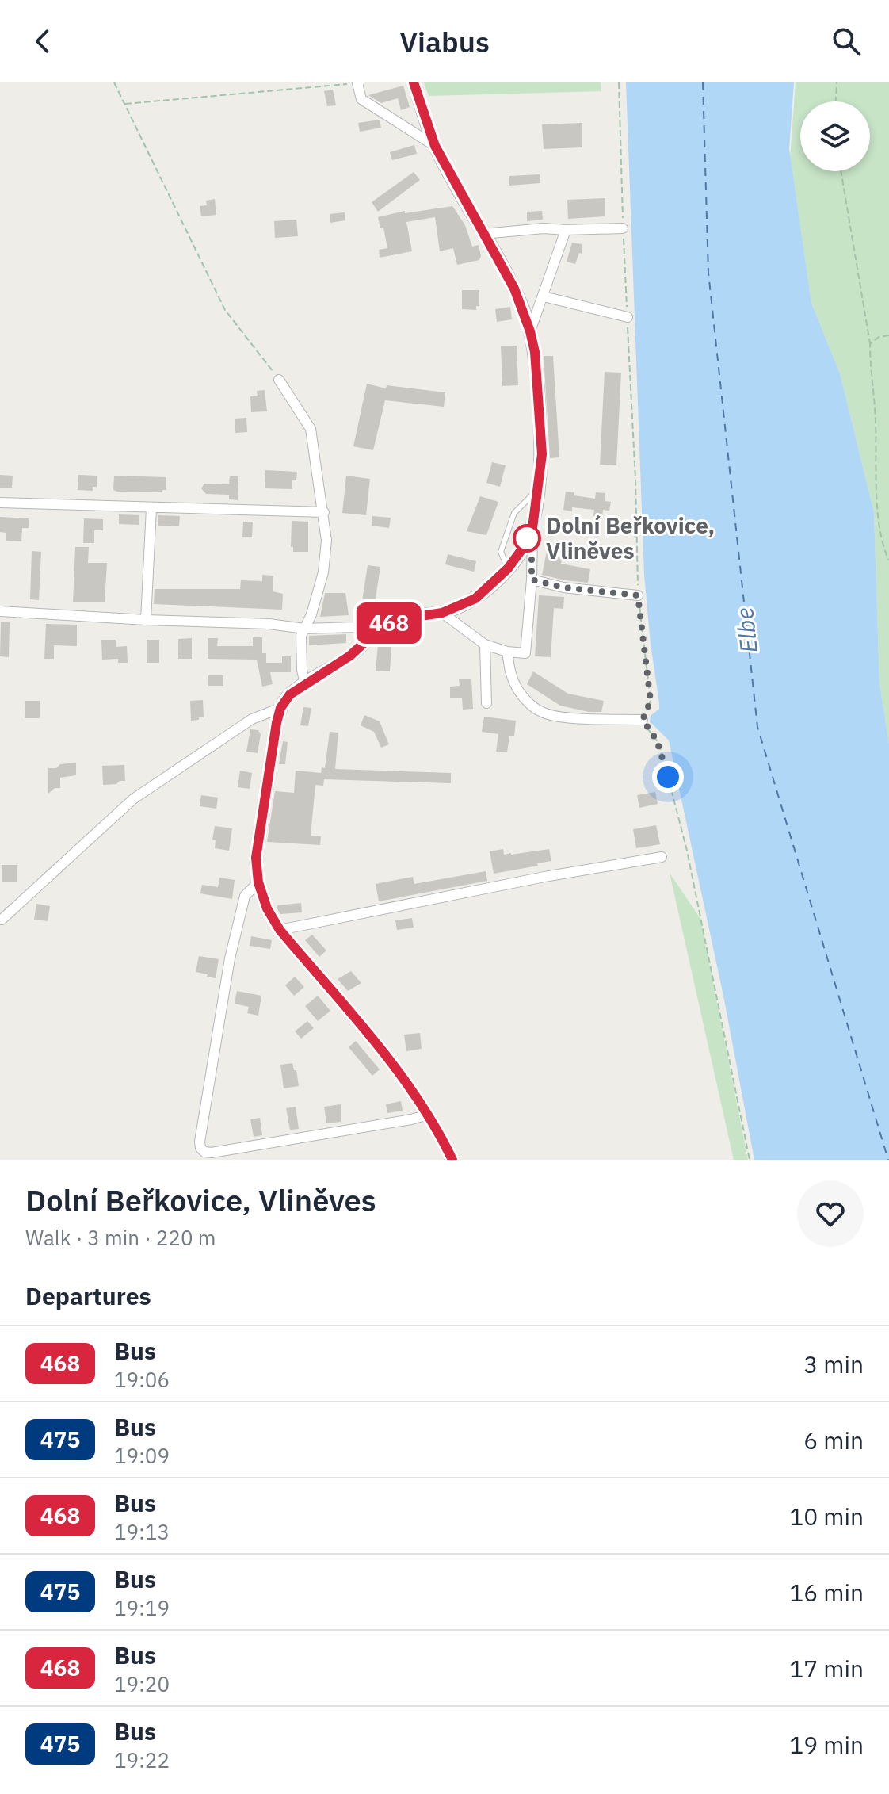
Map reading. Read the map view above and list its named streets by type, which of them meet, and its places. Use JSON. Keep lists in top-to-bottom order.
{
  "water": ["Elbe"],
  "places": ["Dolní Beřkovice, Vliněves"],
  "lines": ["bus line 468"],
  "page": {
    "header": "Viabus",
    "on_map": "468",
    "heading": [
      ["Dolní Beřkovice, Vliněves", "Walk · 3 min · 220 m"],
      "Departures"
    ],
    "list": [
      {
        "mark": "468",
        "name": "Bus",
        "note": "19:06",
        "value": "3 min"
      },
      {
        "mark": "475",
        "name": "Bus",
        "note": "19:09",
        "value": "6 min"
      },
      {
        "mark": "468",
        "name": "Bus",
        "note": "19:13",
        "value": "10 min"
      },
      {
        "mark": "475",
        "name": "Bus",
        "note": "19:19",
        "value": "16 min"
      },
      {
        "mark": "468",
        "name": "Bus",
        "note": "19:20",
        "value": "17 min"
      },
      {
        "mark": "475",
        "name": "Bus",
        "note": "19:22",
        "value": "19 min"
      }
    ]
  }
}
